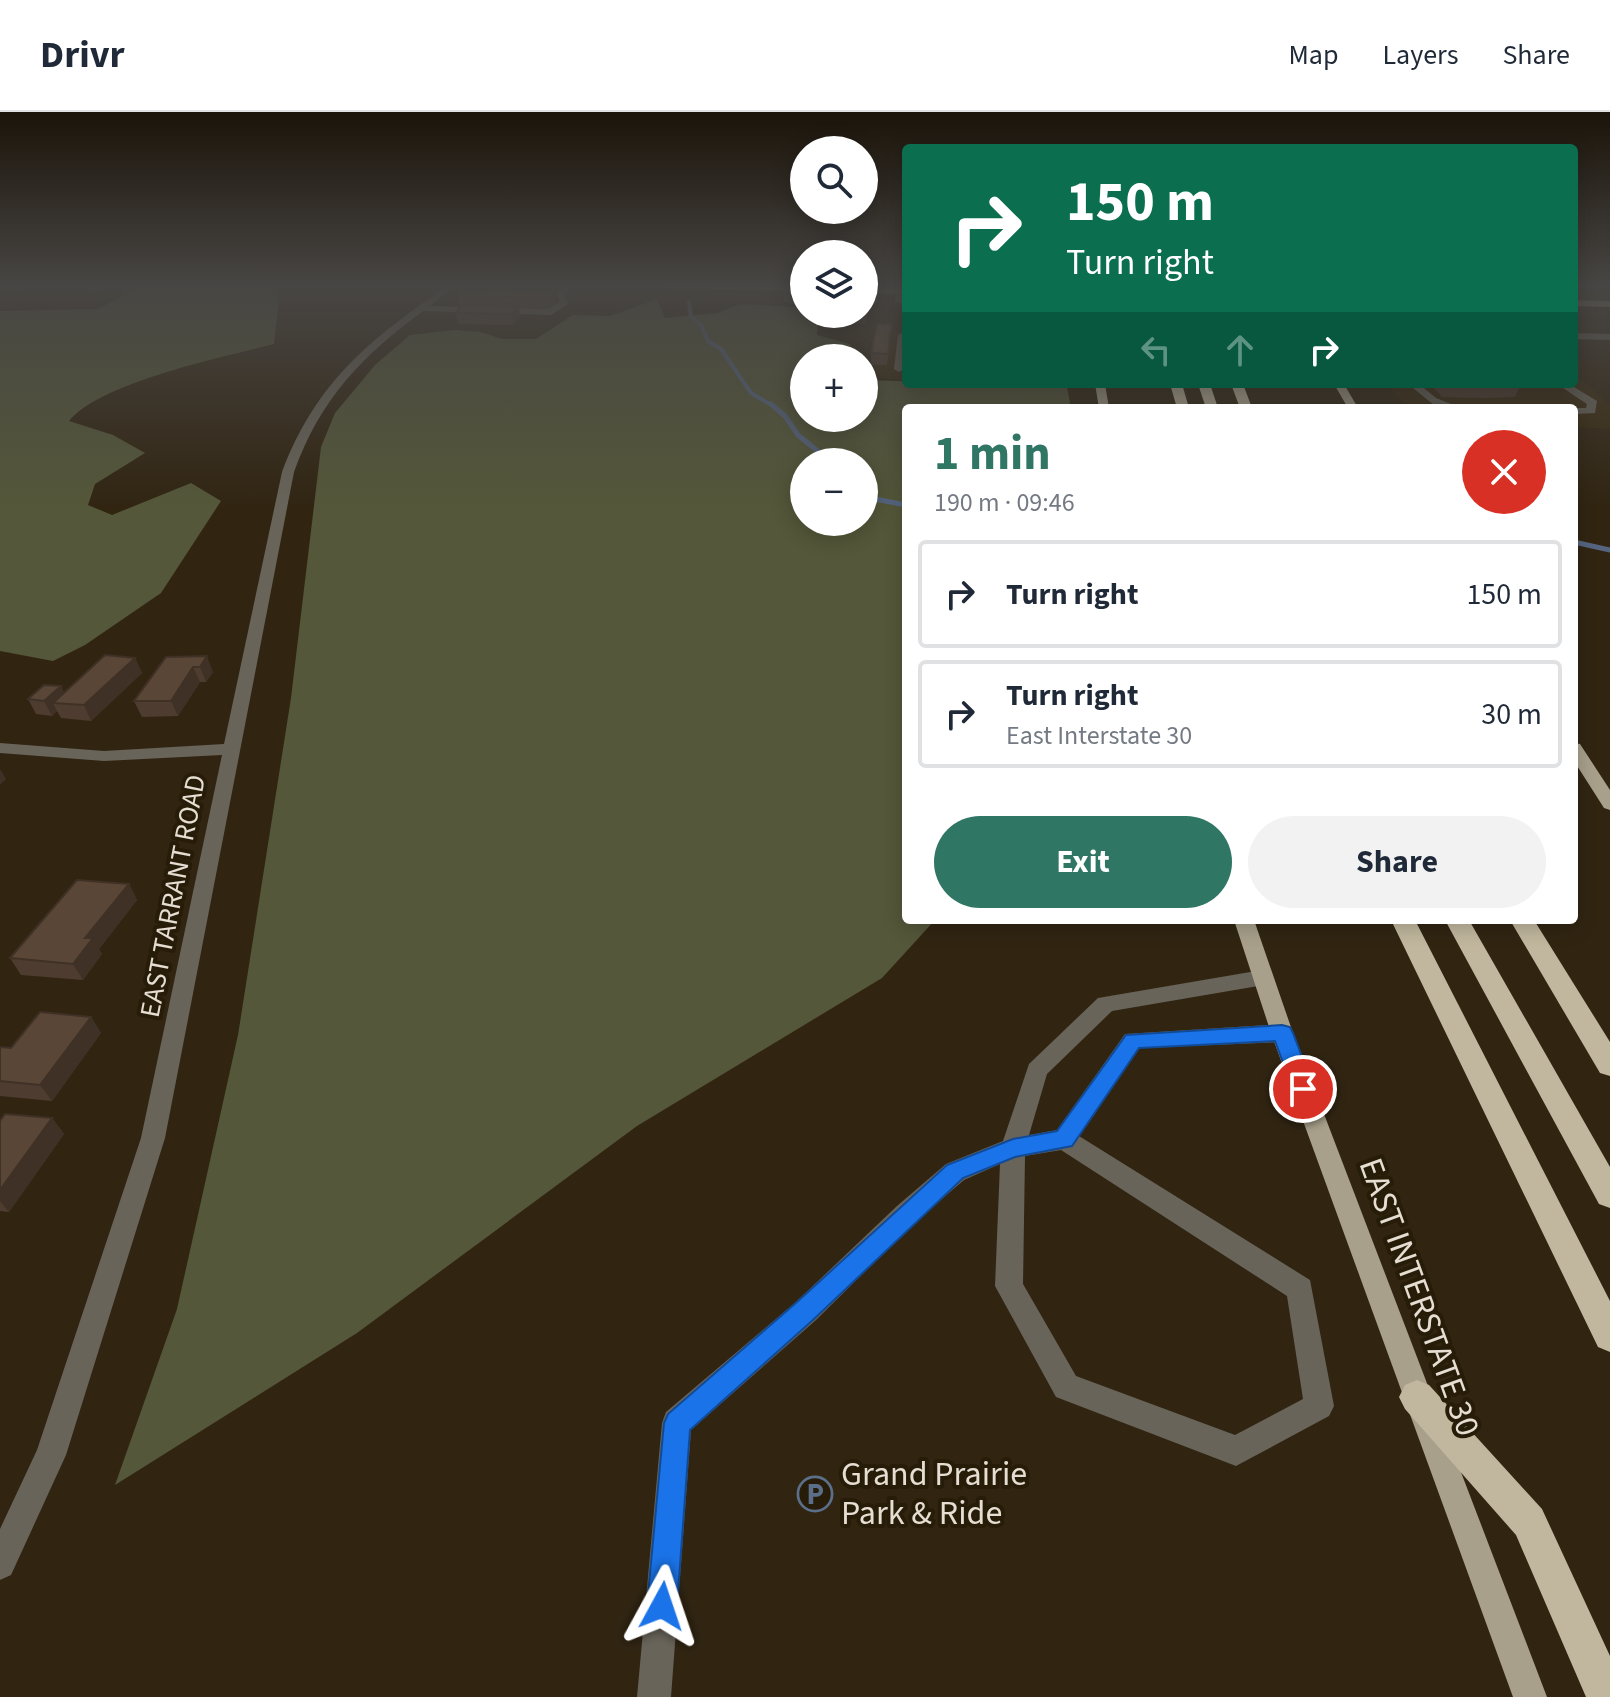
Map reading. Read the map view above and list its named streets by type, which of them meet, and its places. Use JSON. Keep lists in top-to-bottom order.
{
  "streets": {
    "main road": ["EAST INTERSTATE 30"],
    "street": ["EAST TARRANT ROAD"]
  },
  "places": {
    "parking": ["Grand Prairie Park & Ride"]
  },
  "page": {
    "header": "Drivr",
    "nav": ["Map", "Layers", "Share"],
    "map_buttons": ["+", "−"],
    "turn": ["150 m", "Turn right"],
    "heading": ["1 min", "190 m · 09:46"],
    "list": [
      {
        "name": "Turn right",
        "value": "150 m"
      },
      {
        "name": "Turn right",
        "note": "East Interstate 30",
        "value": "30 m"
      }
    ],
    "buttons": ["Exit", "Share"]
  }
}
